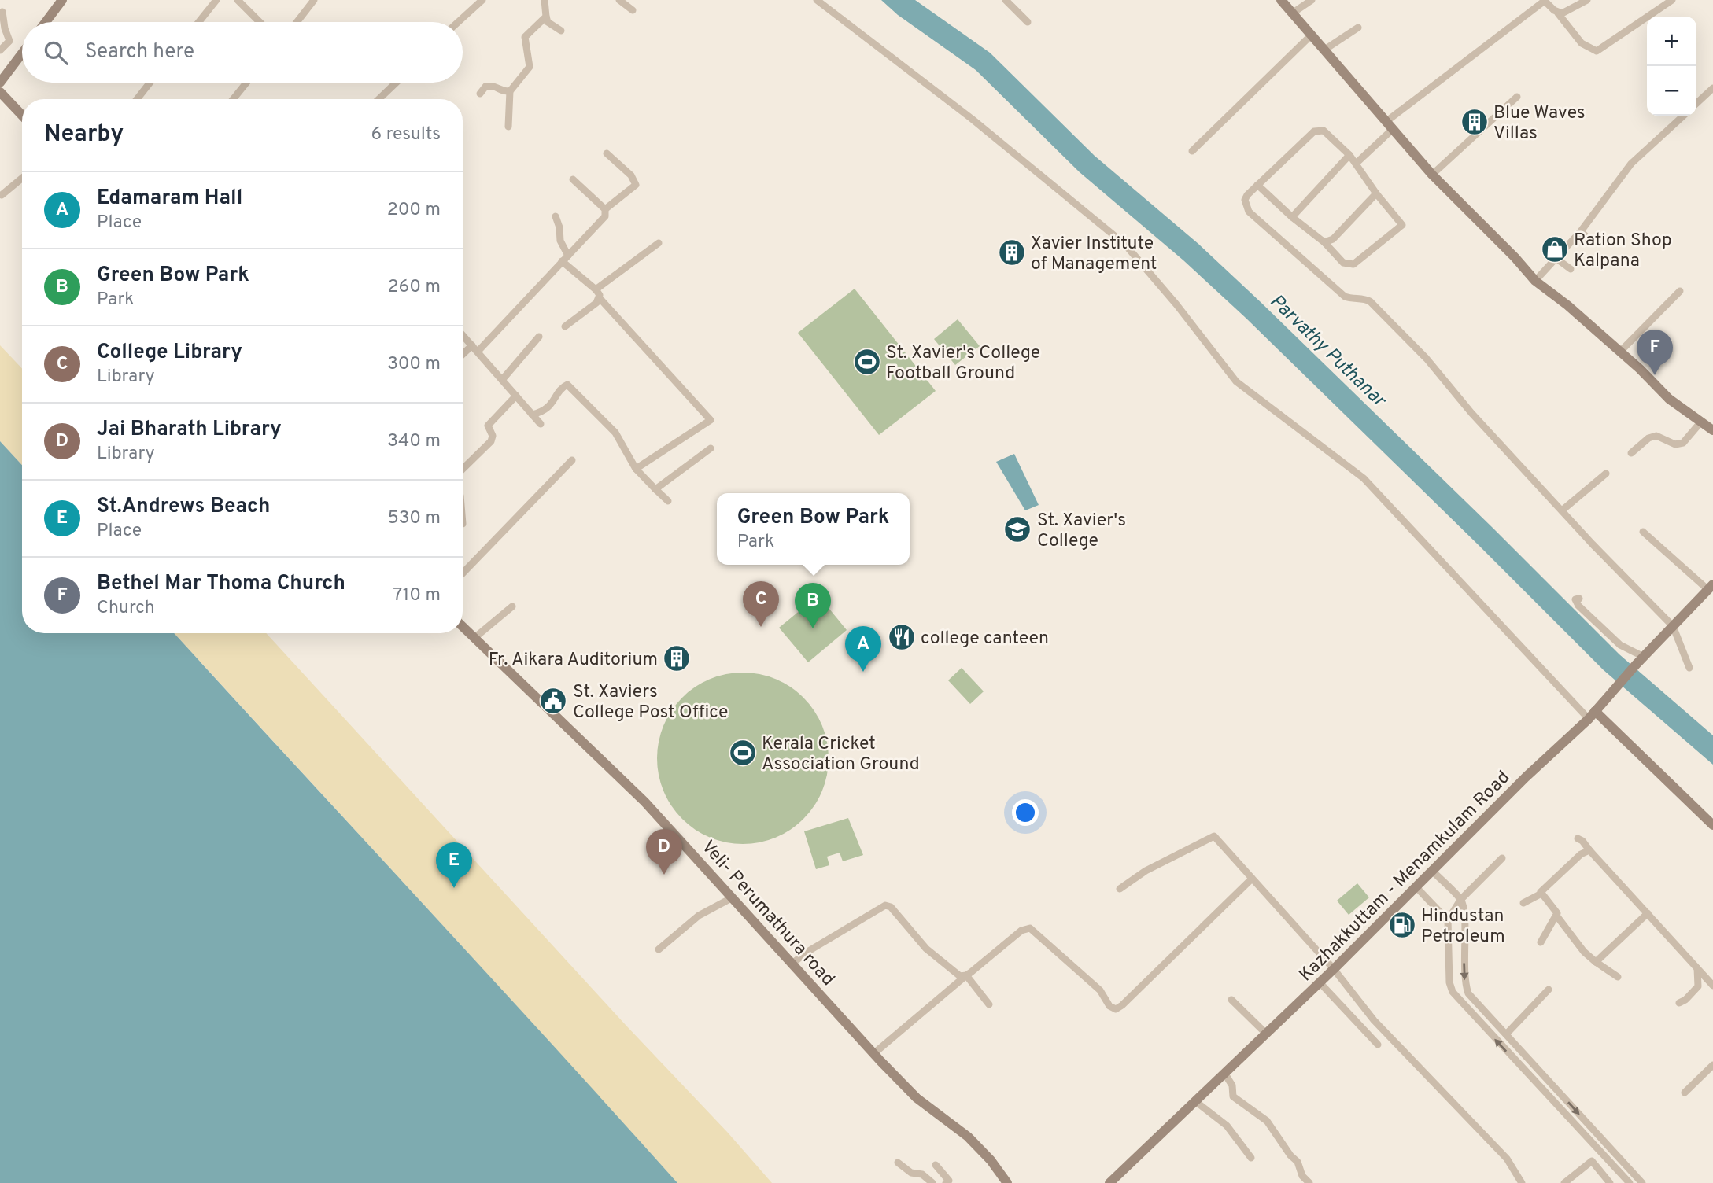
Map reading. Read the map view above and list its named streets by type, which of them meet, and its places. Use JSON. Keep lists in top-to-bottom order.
{
  "streets": {
    "main road": ["Kazhakkuttam - Menamkulam Road", "Veli- Perumathura road"]
  },
  "water": ["Parvathy Puthanar"],
  "places": {
    "building": ["Blue Waves Villas", "Xavier Institute of Management", "Fr. Aikara Auditorium"],
    "shop": ["Ration Shop Kalpana"],
    "sports": ["St. Xavier's College Football Ground", "Kerala Cricket Association Ground"],
    "school or university": ["St. Xavier's College"],
    "restaurant": ["college canteen"],
    "public building": ["St. Xaviers College Post Office"],
    "fuel station": ["Hindustan Petroleum"]
  },
  "page": {
    "map_buttons": ["+", "−"],
    "search": "Search here",
    "heading": ["Nearby", "6 results"],
    "list": [
      {
        "mark": "A",
        "name": "Edamaram Hall",
        "note": "Place",
        "value": "200 m"
      },
      {
        "mark": "B",
        "name": "Green Bow Park",
        "note": "Park",
        "value": "260 m"
      },
      {
        "mark": "C",
        "name": "College Library",
        "note": "Library",
        "value": "300 m"
      },
      {
        "mark": "D",
        "name": "Jai Bharath Library",
        "note": "Library",
        "value": "340 m"
      },
      {
        "mark": "E",
        "name": "St.Andrews Beach",
        "note": "Place",
        "value": "530 m"
      },
      {
        "mark": "F",
        "name": "Bethel Mar Thoma Church",
        "note": "Church",
        "value": "710 m"
      }
    ],
    "pins": [
      "F",
      "C",
      "B",
      "A",
      "D",
      "E"
    ],
    "popup": ["Green Bow Park", "Park"]
  }
}
